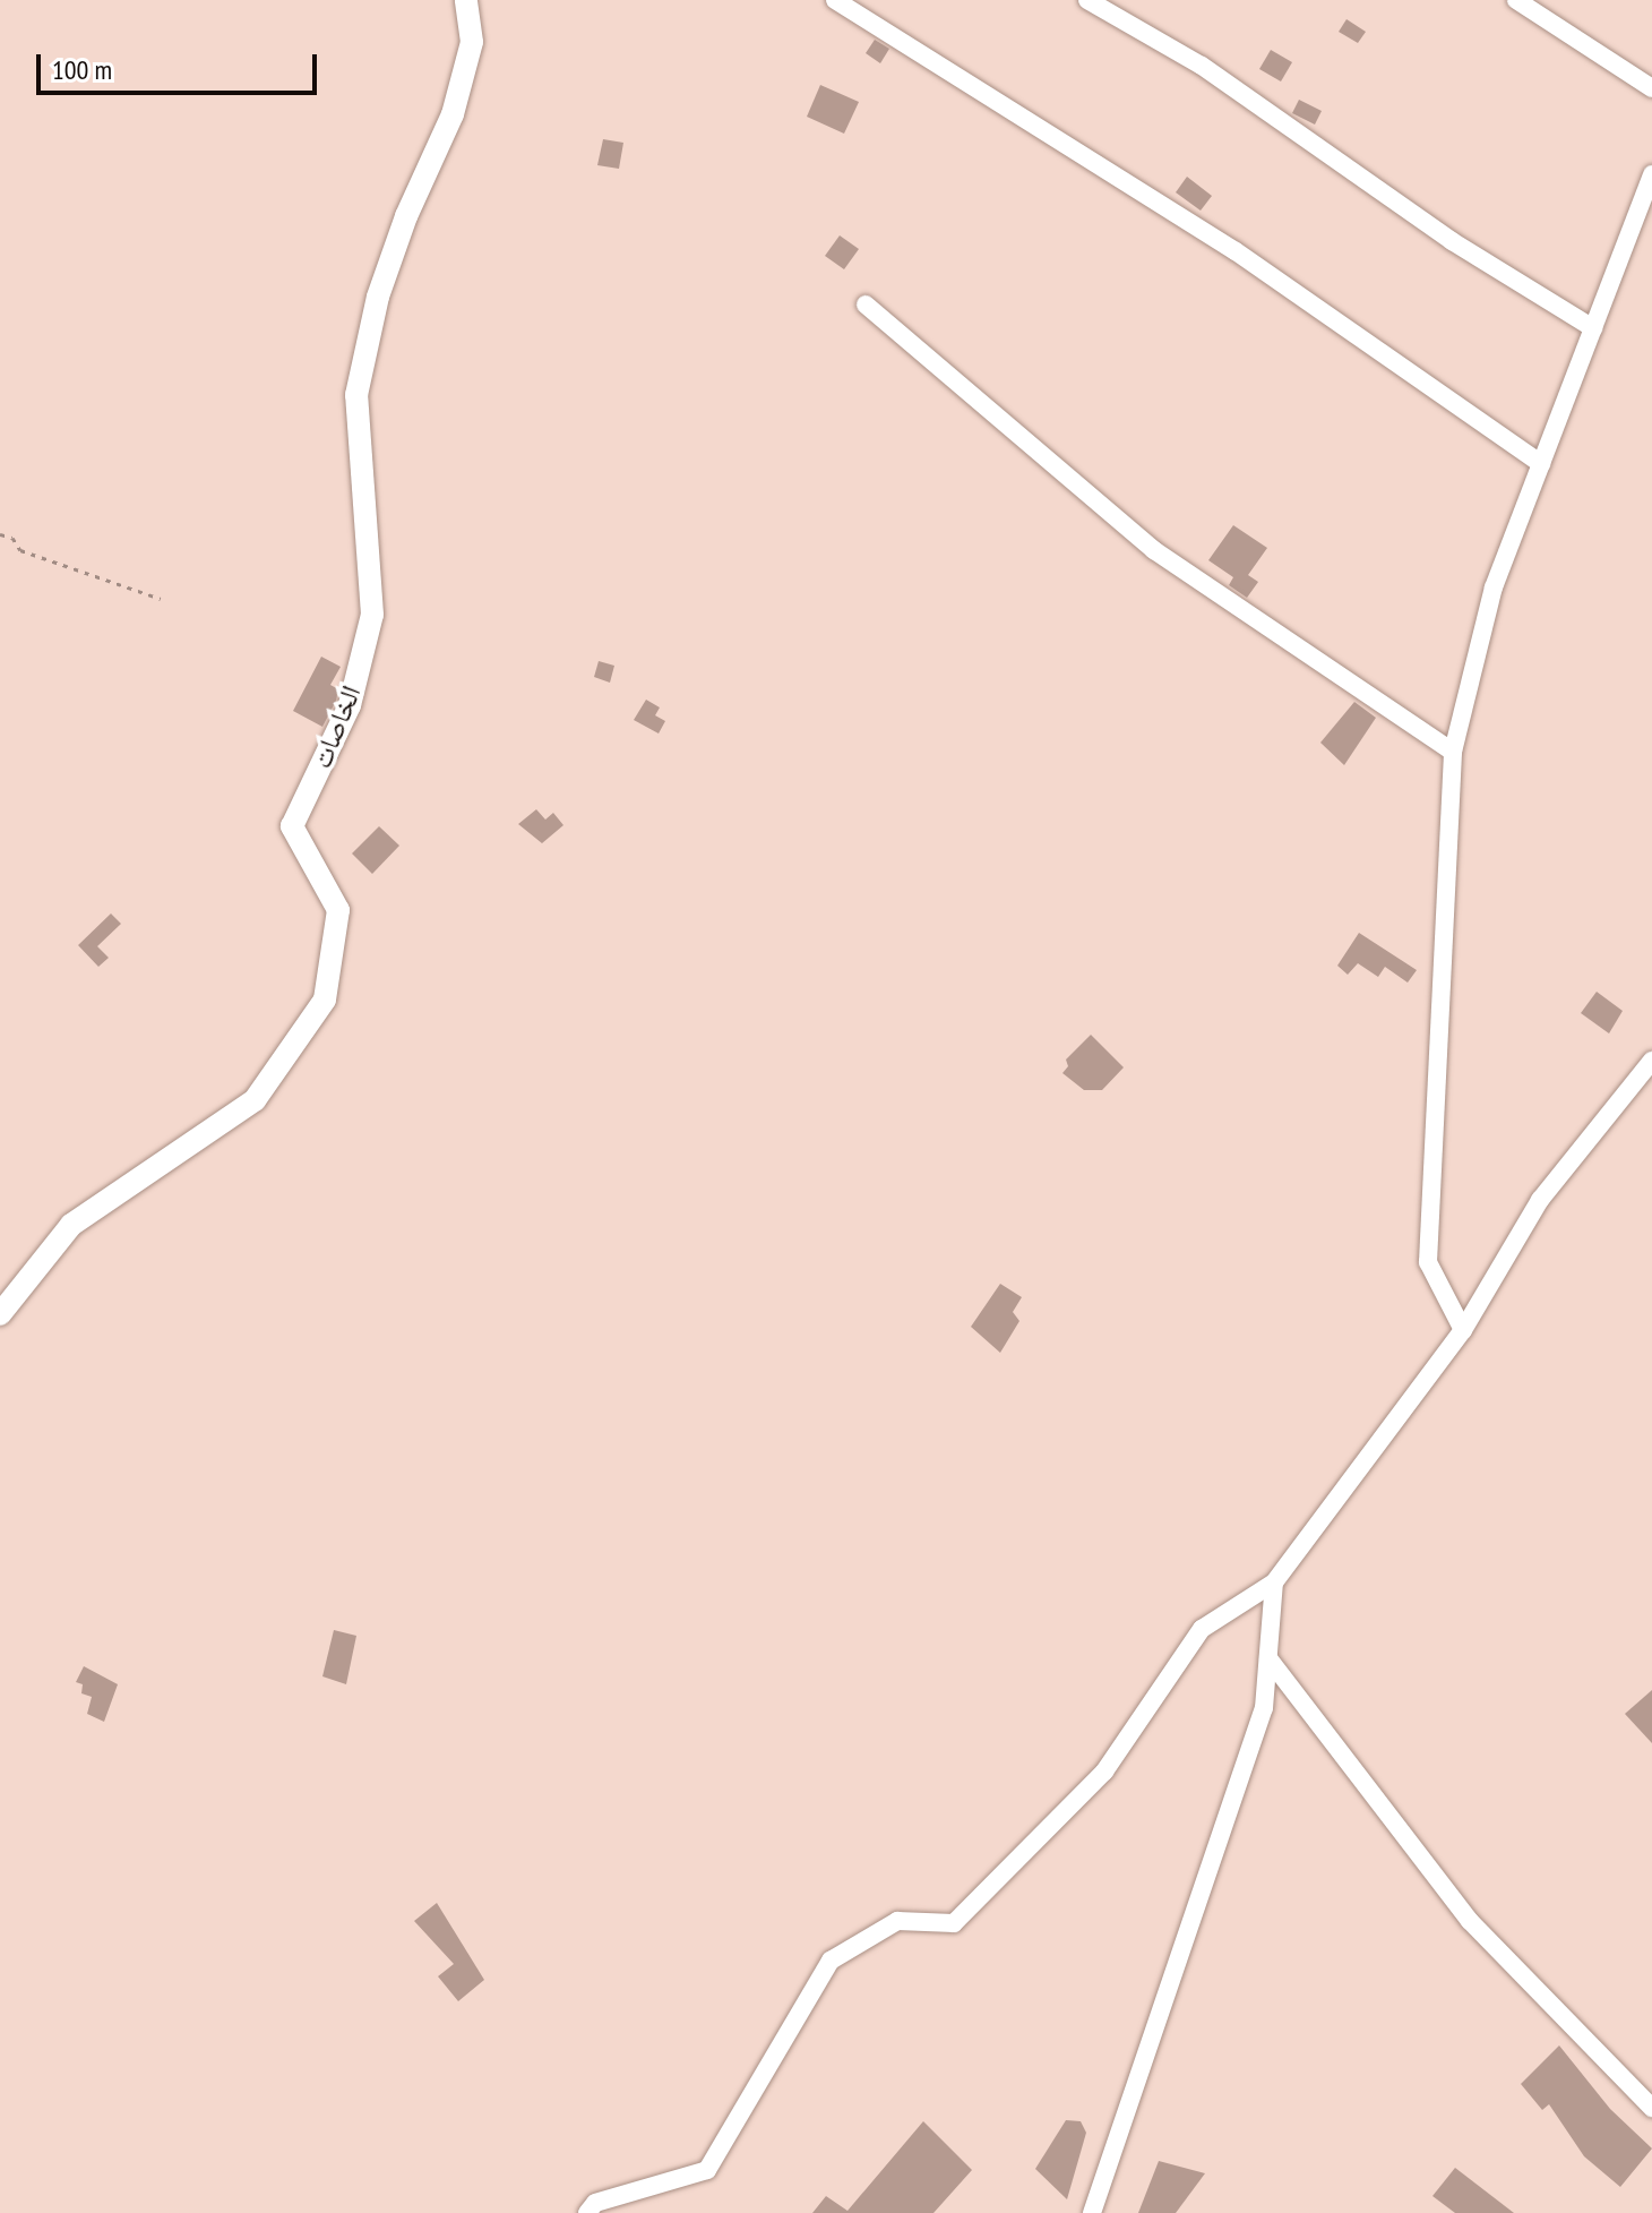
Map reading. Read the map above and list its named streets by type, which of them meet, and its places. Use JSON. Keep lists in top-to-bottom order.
{
  "streets": {
    "street": ["الخاصات"]
  },
  "scale_bar": "100 m"
}
